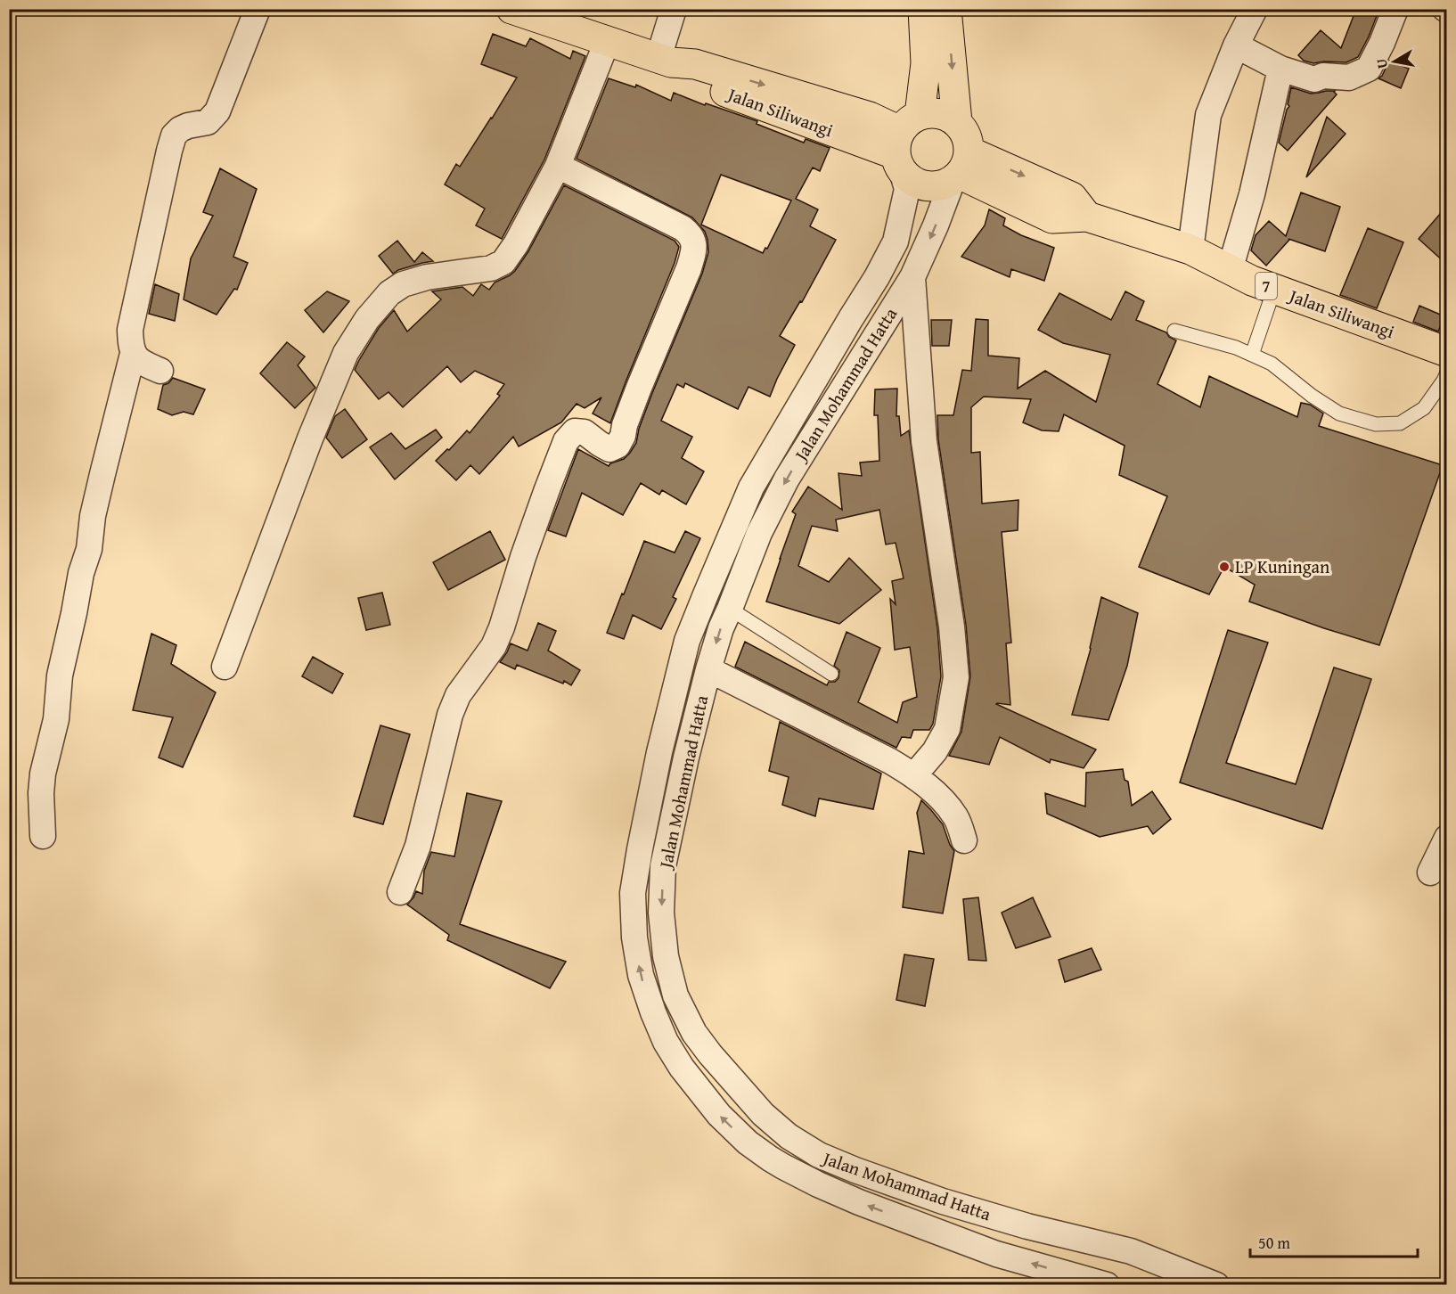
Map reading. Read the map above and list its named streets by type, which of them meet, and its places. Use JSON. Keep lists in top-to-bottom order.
{
  "streets": {
    "main road": ["Jalan Siliwangi", "7"],
    "street": ["Jalan Mohammad Hatta"]
  },
  "crossings": [
    ["Jalan Siliwangi", "Jalan Mohammad Hatta"]
  ],
  "places": ["LP Kuningan"],
  "scale_bar": "50 m",
  "north": "left"
}
